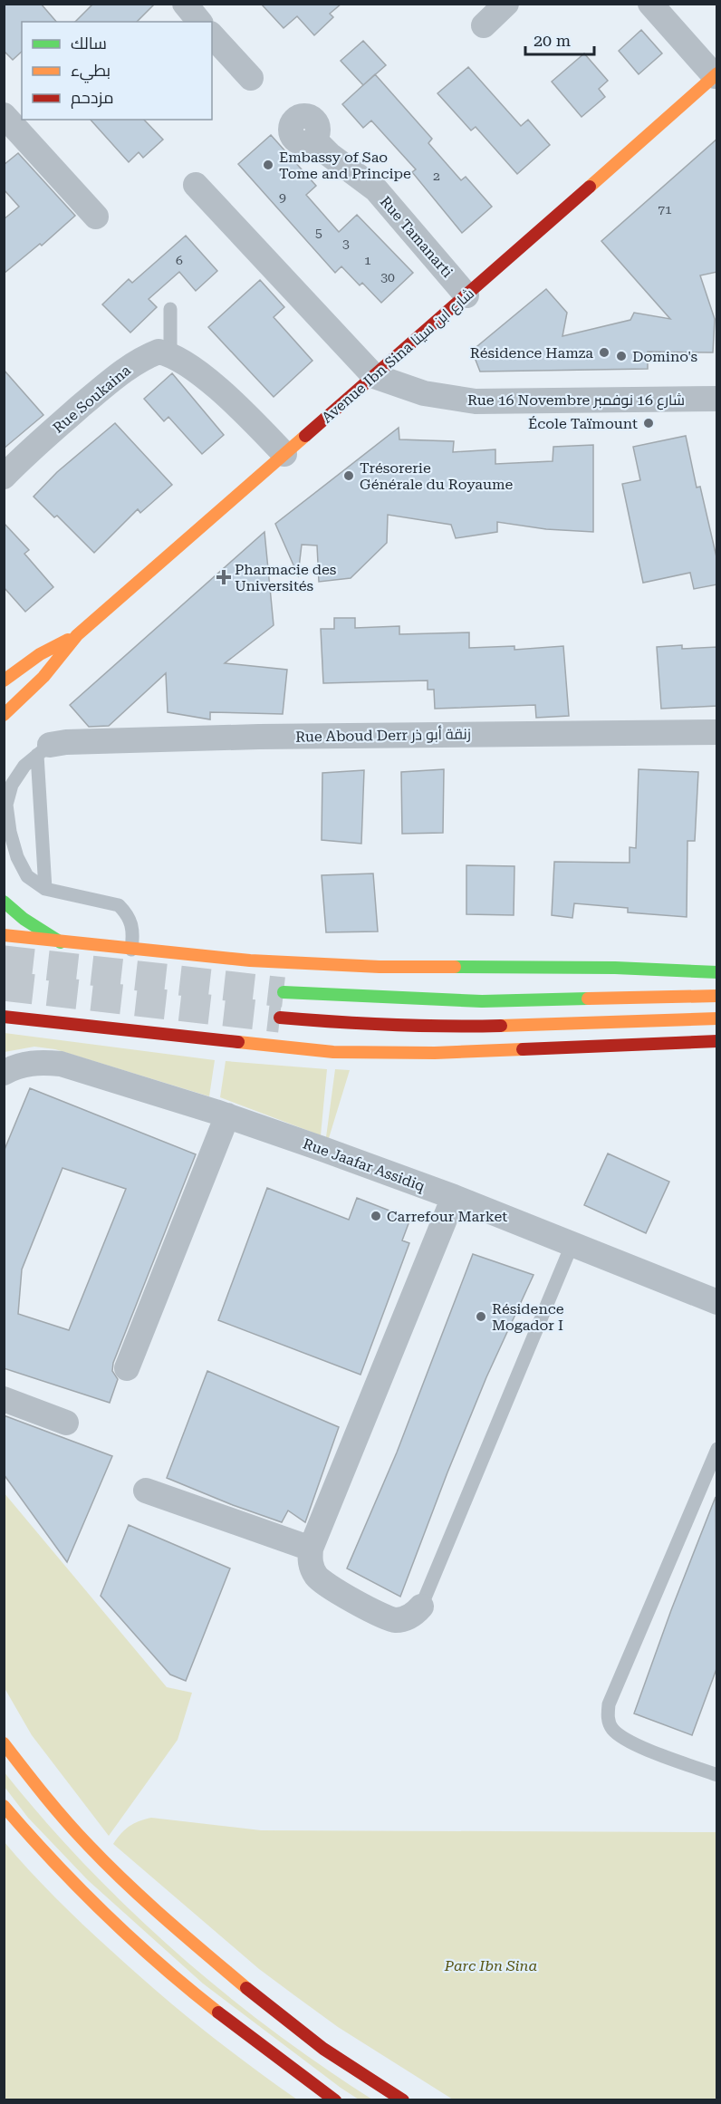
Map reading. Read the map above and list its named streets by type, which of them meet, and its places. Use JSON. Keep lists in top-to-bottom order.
{
  "streets": {
    "main road": ["Avenue Ibn Sina شارع ابن سينا"],
    "street": [
      "Rue Tamanarti",
      "Rue Soukaina",
      "Rue 16 Novembre شارع 16 نوفمبر",
      "Rue Aboud Derr زنقة أبو ذر",
      "Rue Jaafar Assidiq"
    ]
  },
  "crossings": [
    ["Rue Tamanarti", "Avenue Ibn Sina شارع ابن سينا"],
    ["Avenue Ibn Sina شارع ابن سينا", "Rue 16 Novembre شارع 16 نوفمبر"]
  ],
  "parks": ["Parc Ibn Sina"],
  "places": {
    "other": [
      "Embassy of Sao Tome and Principe",
      "Résidence Hamza",
      "Domino's",
      "École Taïmount",
      "Trésorerie Générale du Royaume",
      "Carrefour Market",
      "Résidence Mogador I"
    ],
    "health": ["Pharmacie des Universités"]
  },
  "house_numbers": [
    "2",
    "9",
    "71",
    "5",
    "3",
    "6",
    "1",
    "30"
  ],
  "legend": ["سالك", "بطيء", "مزدحم"],
  "scale_bar": "20 m"
}
